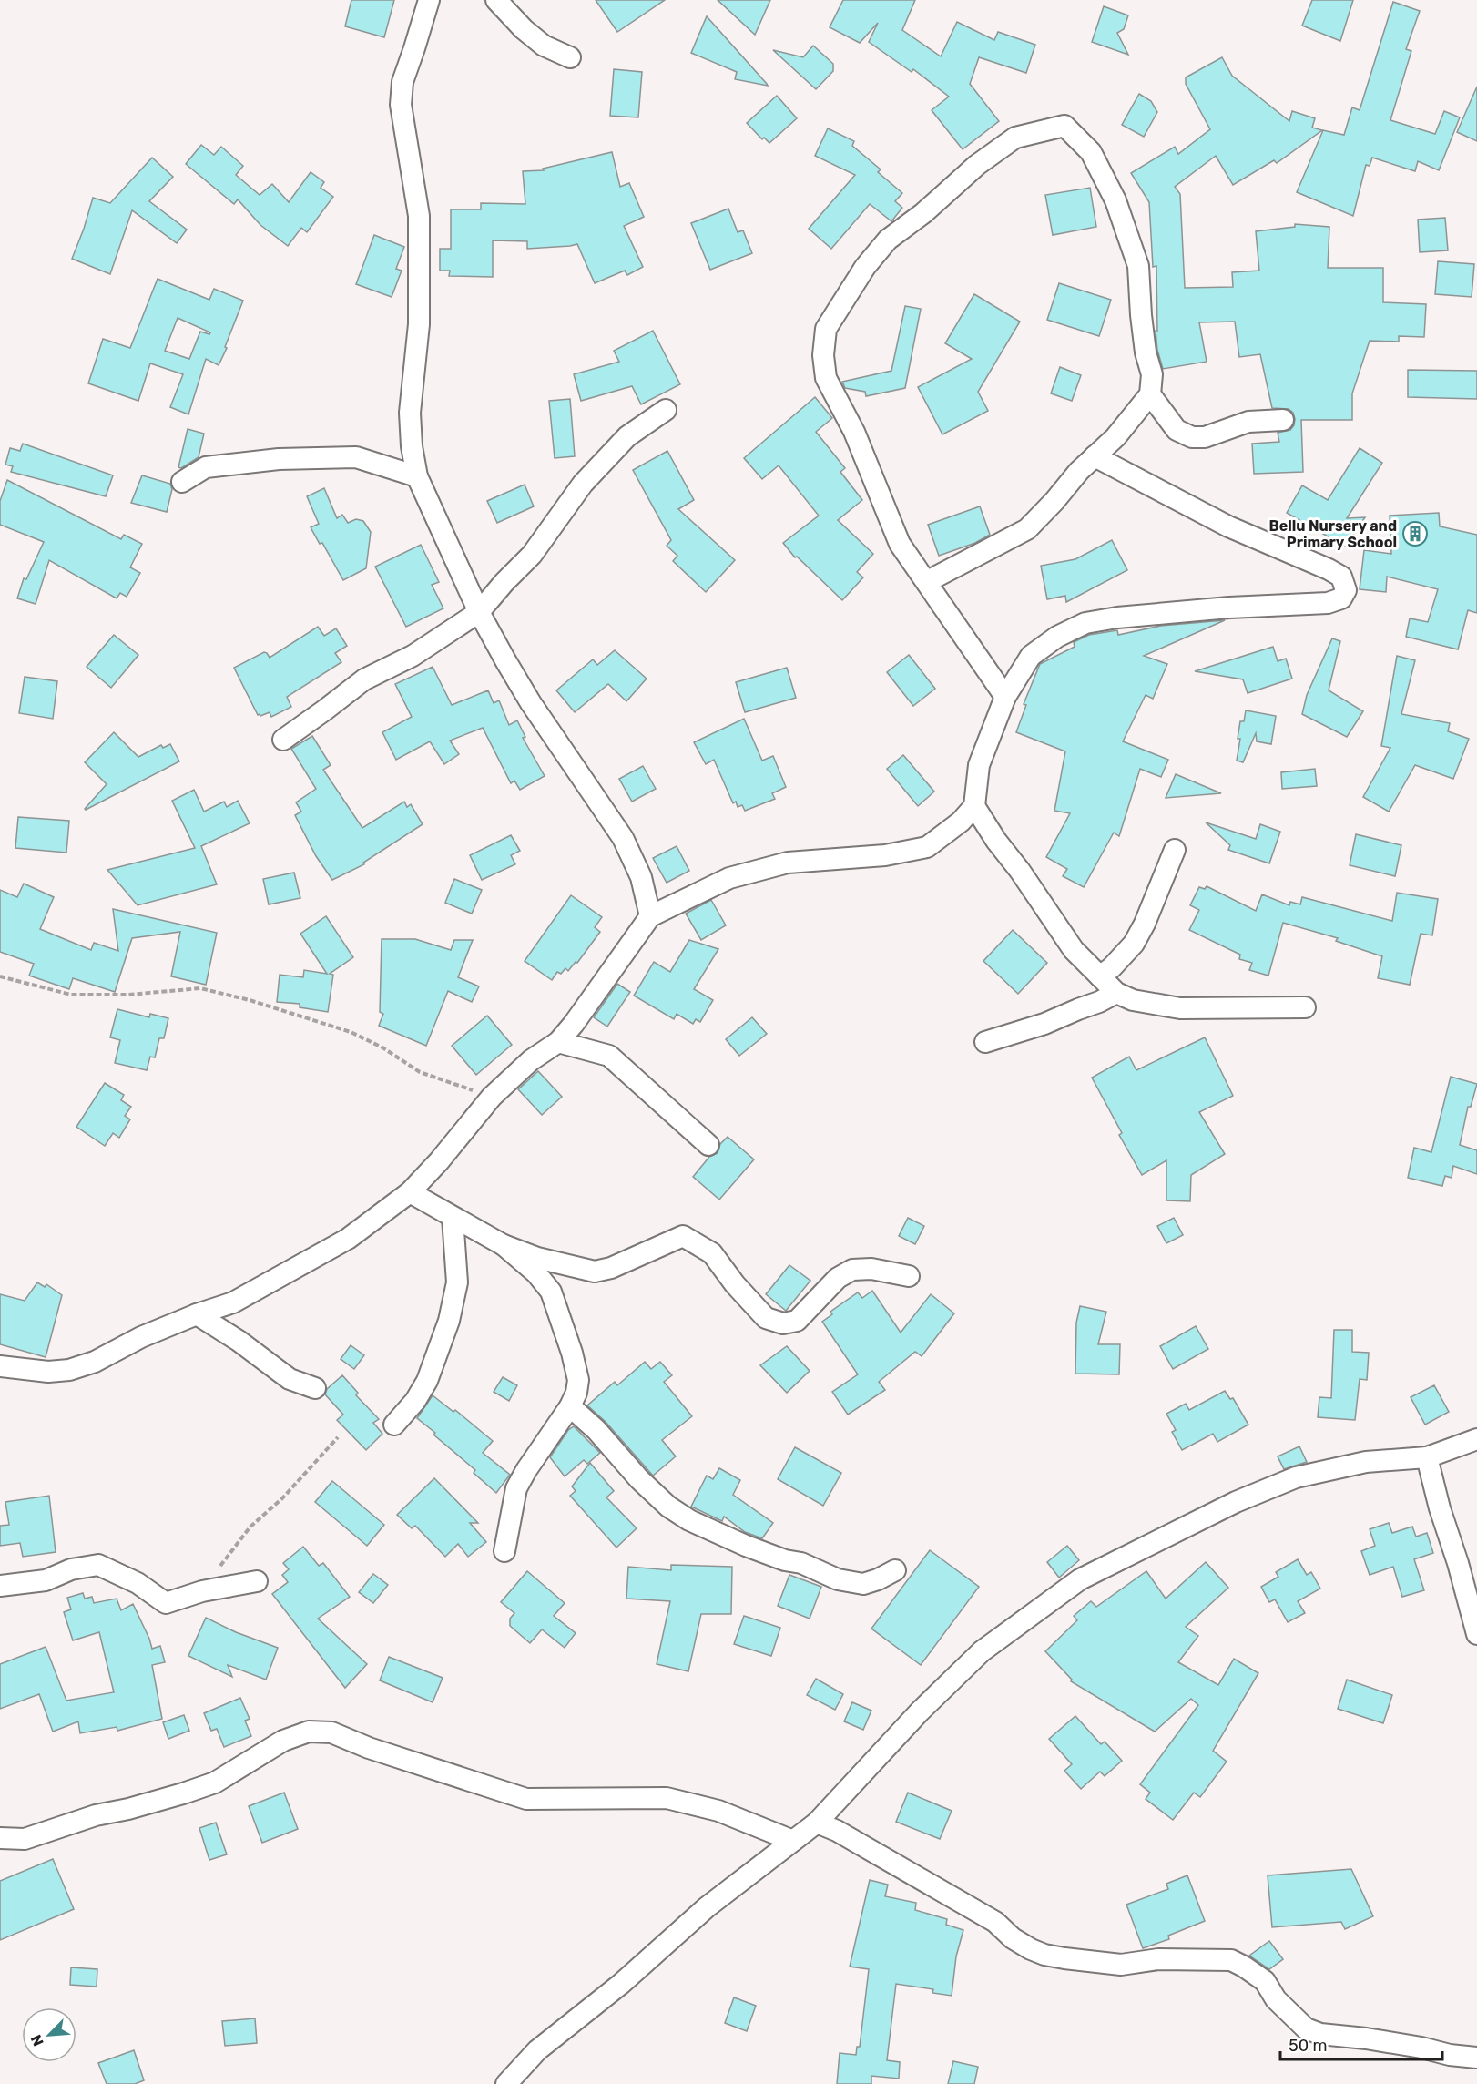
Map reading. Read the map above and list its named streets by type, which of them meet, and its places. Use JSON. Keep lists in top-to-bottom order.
{
  "places": {
    "building": ["Bellu Nursery and Primary School"]
  },
  "scale_bar": "50 m",
  "north": "bottom left"
}
